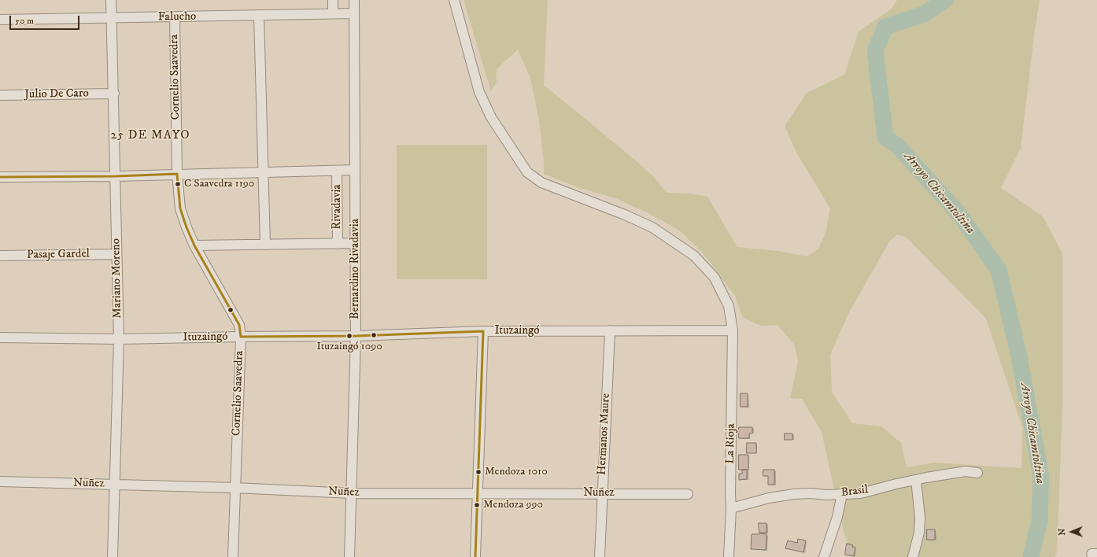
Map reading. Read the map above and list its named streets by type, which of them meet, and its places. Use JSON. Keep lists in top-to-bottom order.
{
  "streets": {
    "street": [
      "Falucho",
      "Cornelio Saavedra",
      "Julio De Caro",
      "Rivadavia",
      "Pasaje Gardel",
      "Bernardino Rivadavia",
      "Mariano Moreno",
      "Ituzaingó",
      "Hermanos Maure",
      "La Rioja",
      "Nuñez",
      "Brasil"
    ]
  },
  "crossings": [
    ["Falucho", "Cornelio Saavedra"],
    ["Falucho", "Bernardino Rivadavia"],
    ["Falucho", "Mariano Moreno"],
    ["Cornelio Saavedra", "Ituzaingó"],
    ["Cornelio Saavedra", "Nuñez"],
    ["Julio De Caro", "Mariano Moreno"],
    ["Pasaje Gardel", "Mariano Moreno"],
    ["Bernardino Rivadavia", "Ituzaingó"],
    ["Bernardino Rivadavia", "Nuñez"],
    ["Mariano Moreno", "Ituzaingó"],
    ["Mariano Moreno", "Nuñez"],
    ["Ituzaingó", "Hermanos Maure"],
    ["Ituzaingó", "La Rioja"],
    ["Hermanos Maure", "Nuñez"],
    ["La Rioja", "Brasil"]
  ],
  "districts": ["25 DE MAYO"],
  "water": ["Arroyo Chicamtoltina"],
  "places": [
    "C Saavedra 1190",
    "Ituzaingó 1090",
    "Mendoza 1010",
    "Mendoza 990"
  ],
  "scale_bar": "50 m",
  "north": "left"
}
